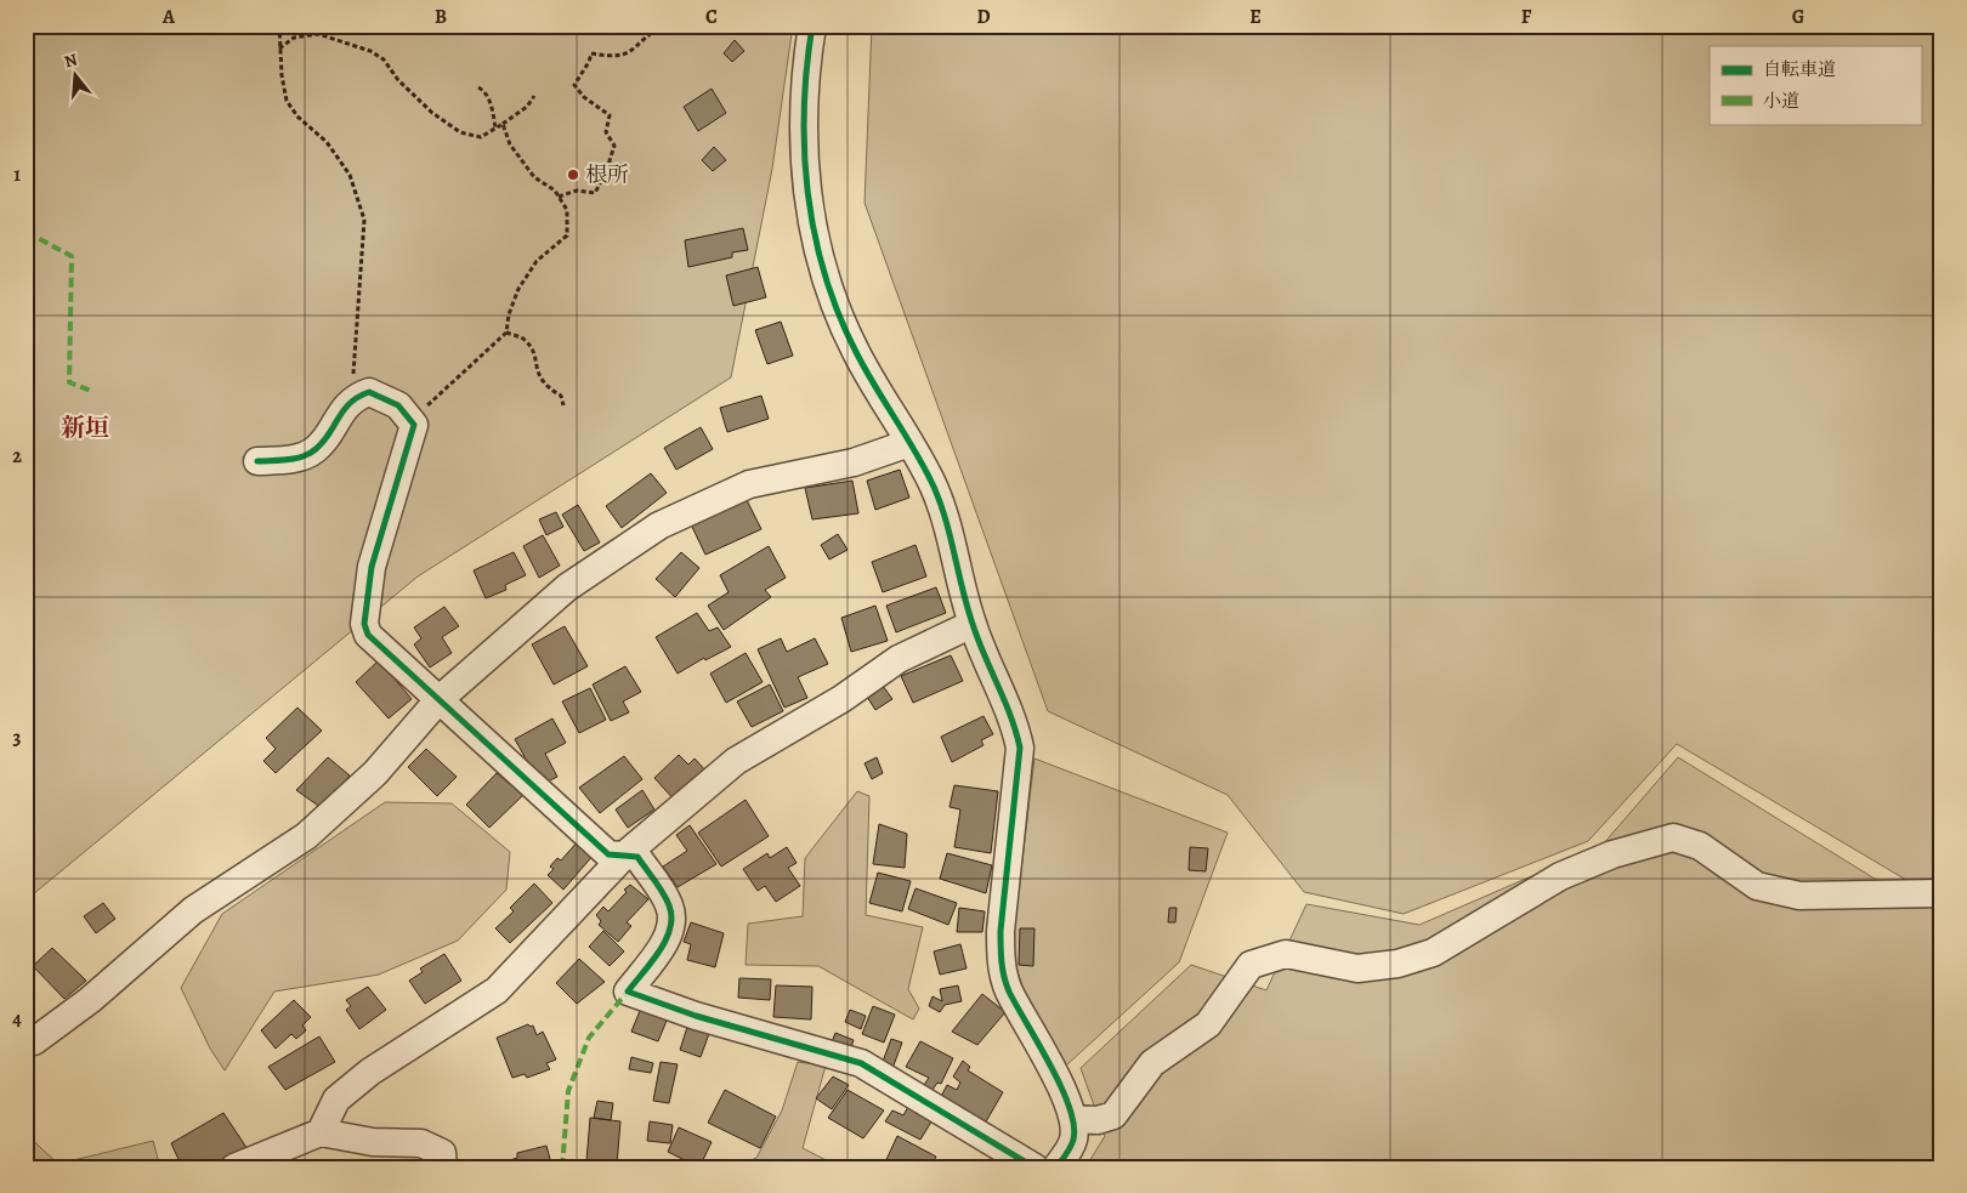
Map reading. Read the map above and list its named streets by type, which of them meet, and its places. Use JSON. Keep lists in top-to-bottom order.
{
  "districts": ["新垣"],
  "places": ["根所"],
  "legend": ["自転車道", "小道"],
  "north": "top",
  "grid": {
    "columns": [
      "A",
      "B",
      "C",
      "D",
      "E",
      "F",
      "G"
    ],
    "rows": [
      "1",
      "2",
      "3",
      "4"
    ]
  }
}
